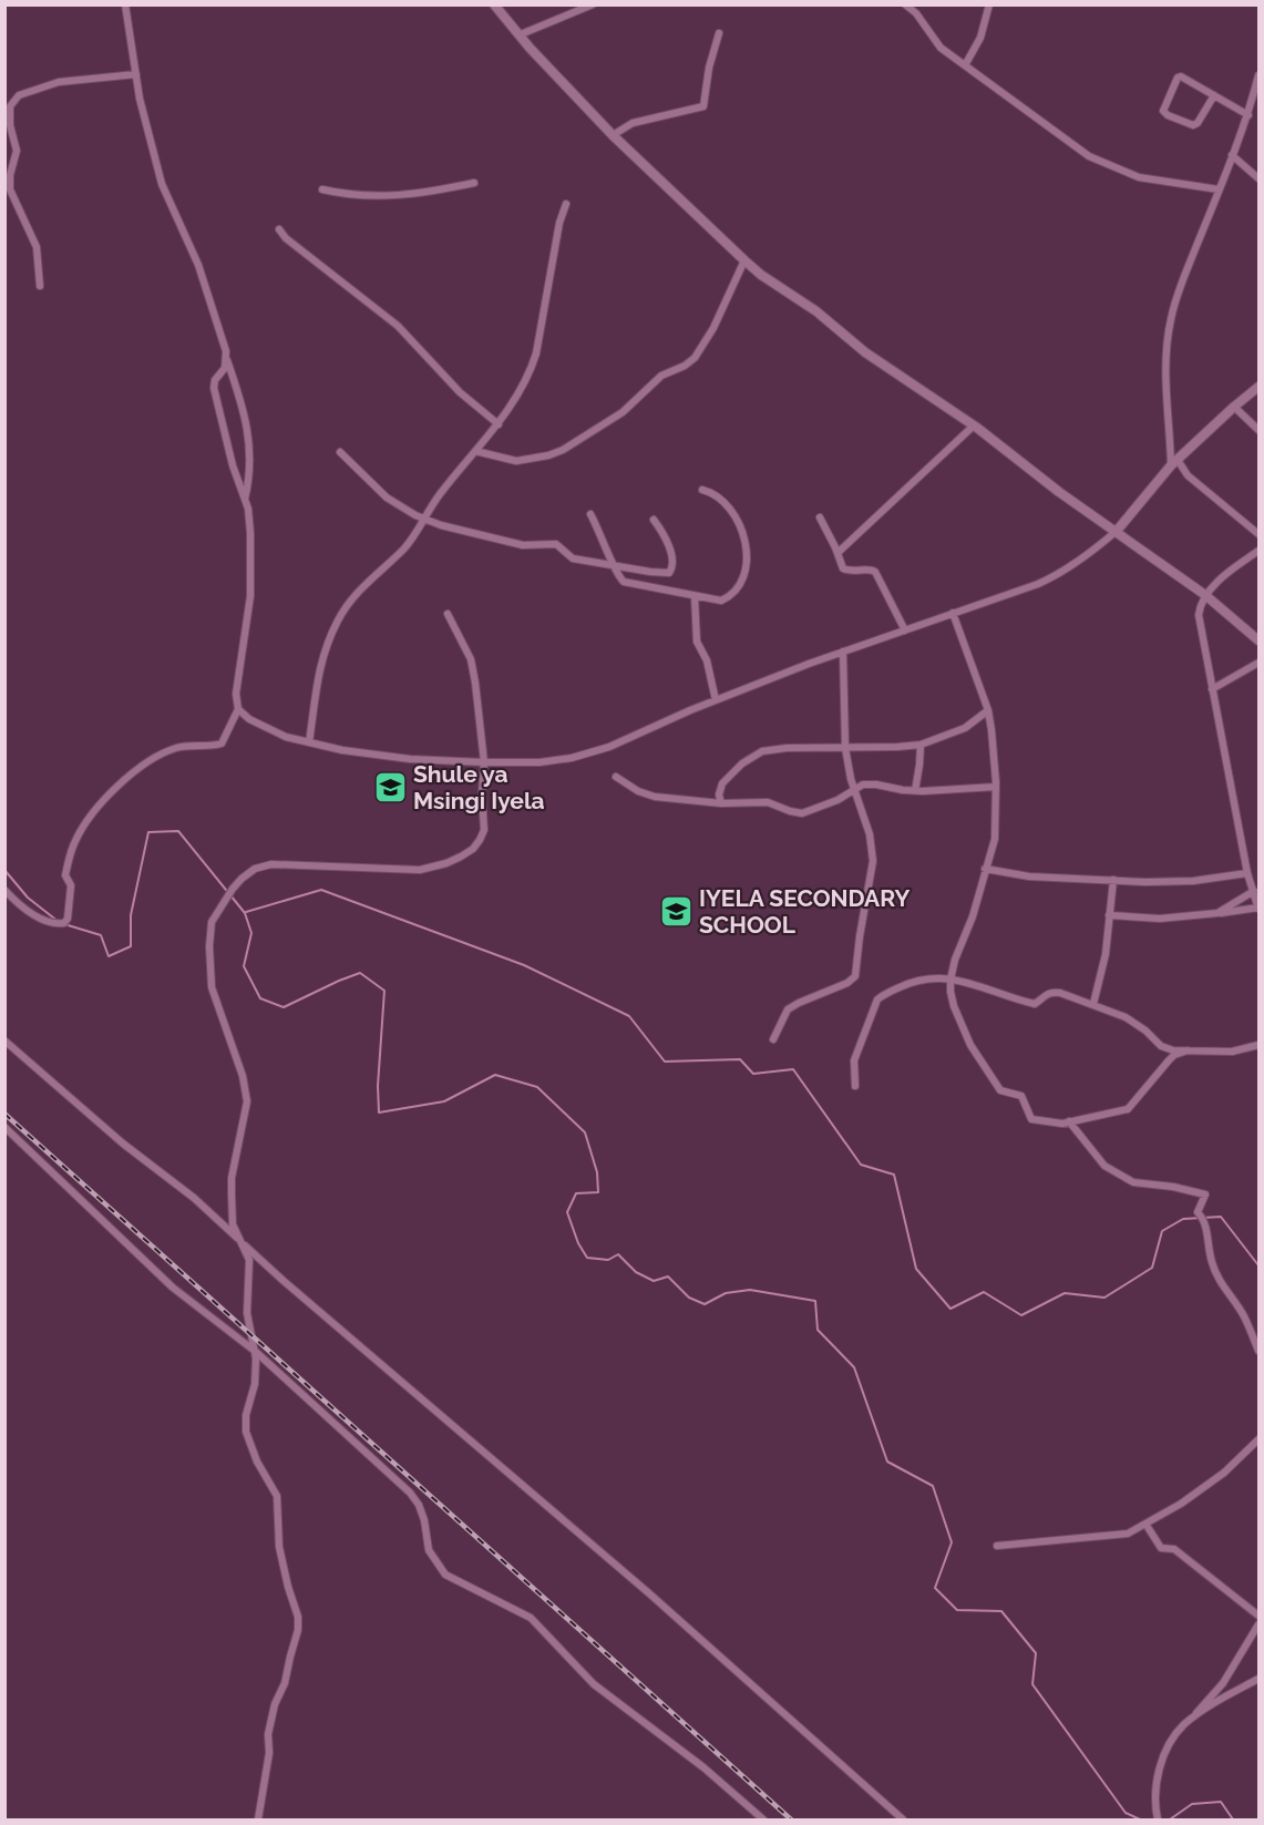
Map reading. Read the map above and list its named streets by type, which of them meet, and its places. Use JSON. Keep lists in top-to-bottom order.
{
  "places": {
    "school or university": ["Shule ya Msingi Iyela", "IYELA SECONDARY SCHOOL"]
  }
}
